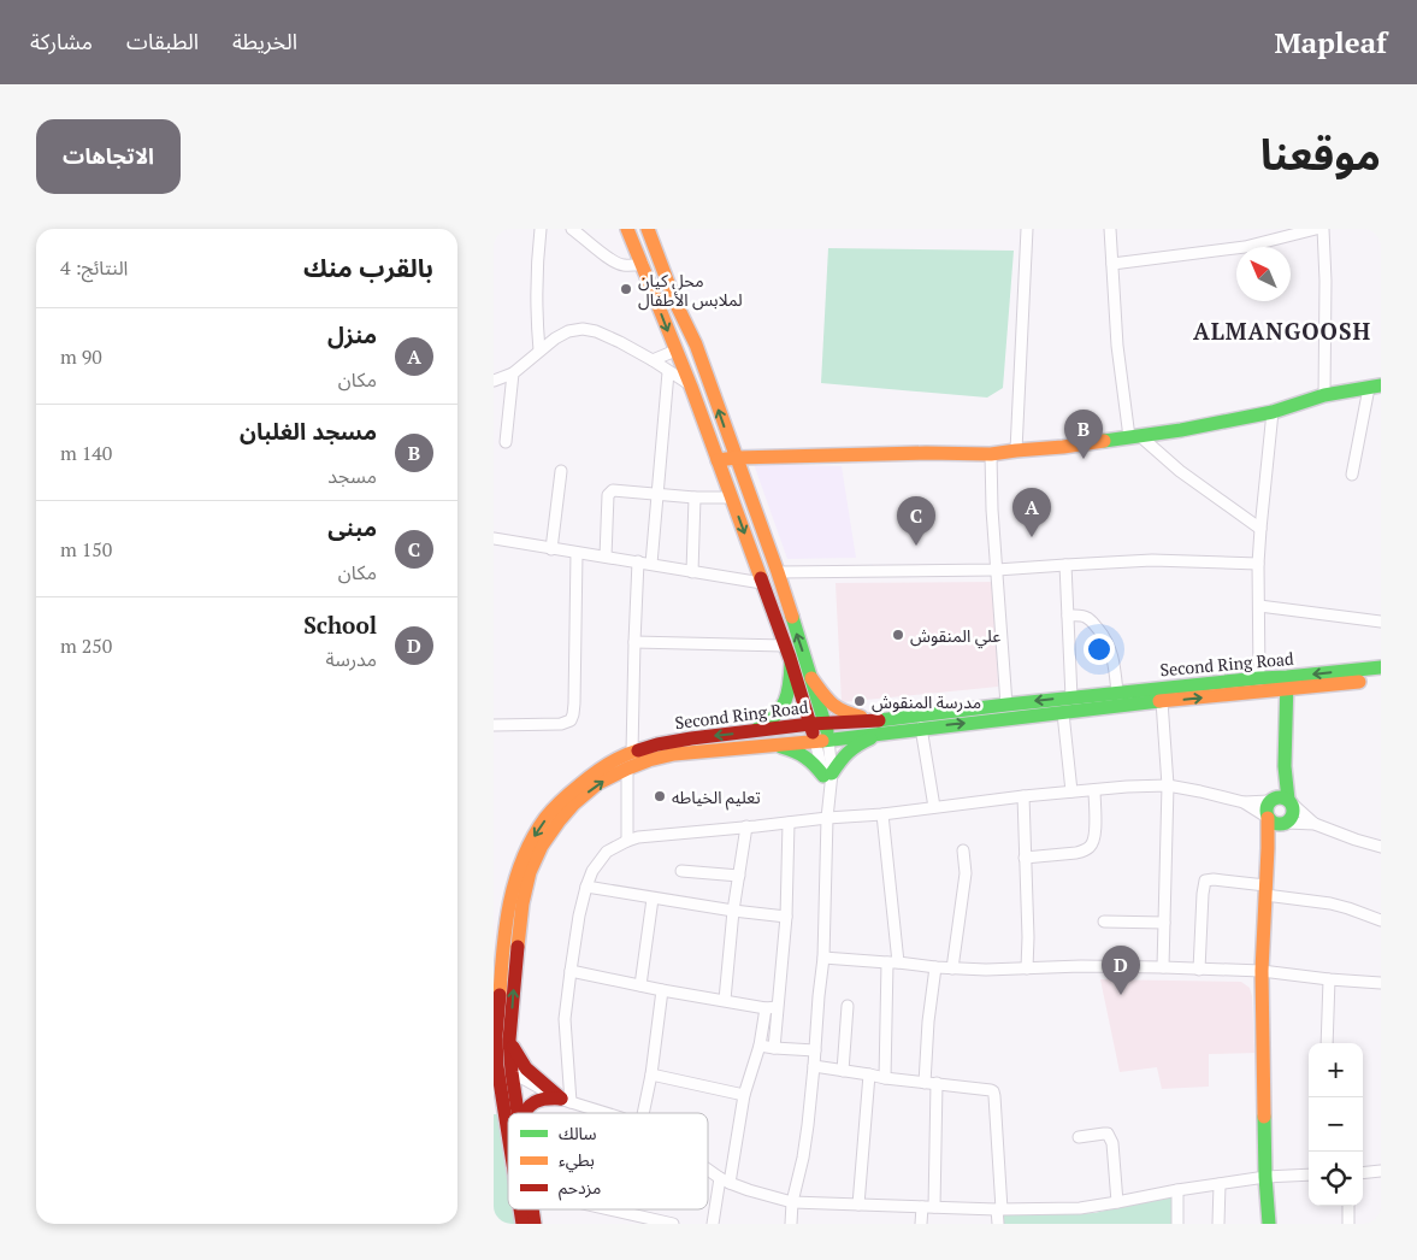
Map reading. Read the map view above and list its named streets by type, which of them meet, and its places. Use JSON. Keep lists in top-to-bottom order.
{
  "streets": {
    "main road": ["Second Ring Road"]
  },
  "districts": ["ALMANGOOSH"],
  "places": [
    "محل كيان لملابس الأطفال",
    "علي المنقوش",
    "مدرسة المنقوش",
    "تعليم الخياطه"
  ],
  "legend": ["سالك", "بطيء", "مزدحم"],
  "north": "top left",
  "page": {
    "header": "Mapleaf",
    "nav": ["الخريطة", "الطبقات", "مشاركة"],
    "title": "موقعنا",
    "buttons": "الاتجاهات",
    "heading": ["بالقرب منك", "النتائج: 4"],
    "list": [
      {
        "mark": "A",
        "name": "منزل",
        "note": "مكان",
        "value": "90 m"
      },
      {
        "mark": "B",
        "name": "مسجد الغلبان",
        "note": "مسجد",
        "value": "140 m"
      },
      {
        "mark": "C",
        "name": "مبنى",
        "note": "مكان",
        "value": "150 m"
      },
      {
        "mark": "D",
        "name": "School",
        "note": "مدرسة",
        "value": "250 m"
      }
    ],
    "pins": [
      "B",
      "A",
      "C",
      "D"
    ],
    "map_buttons": ["+", "−"]
  }
}
